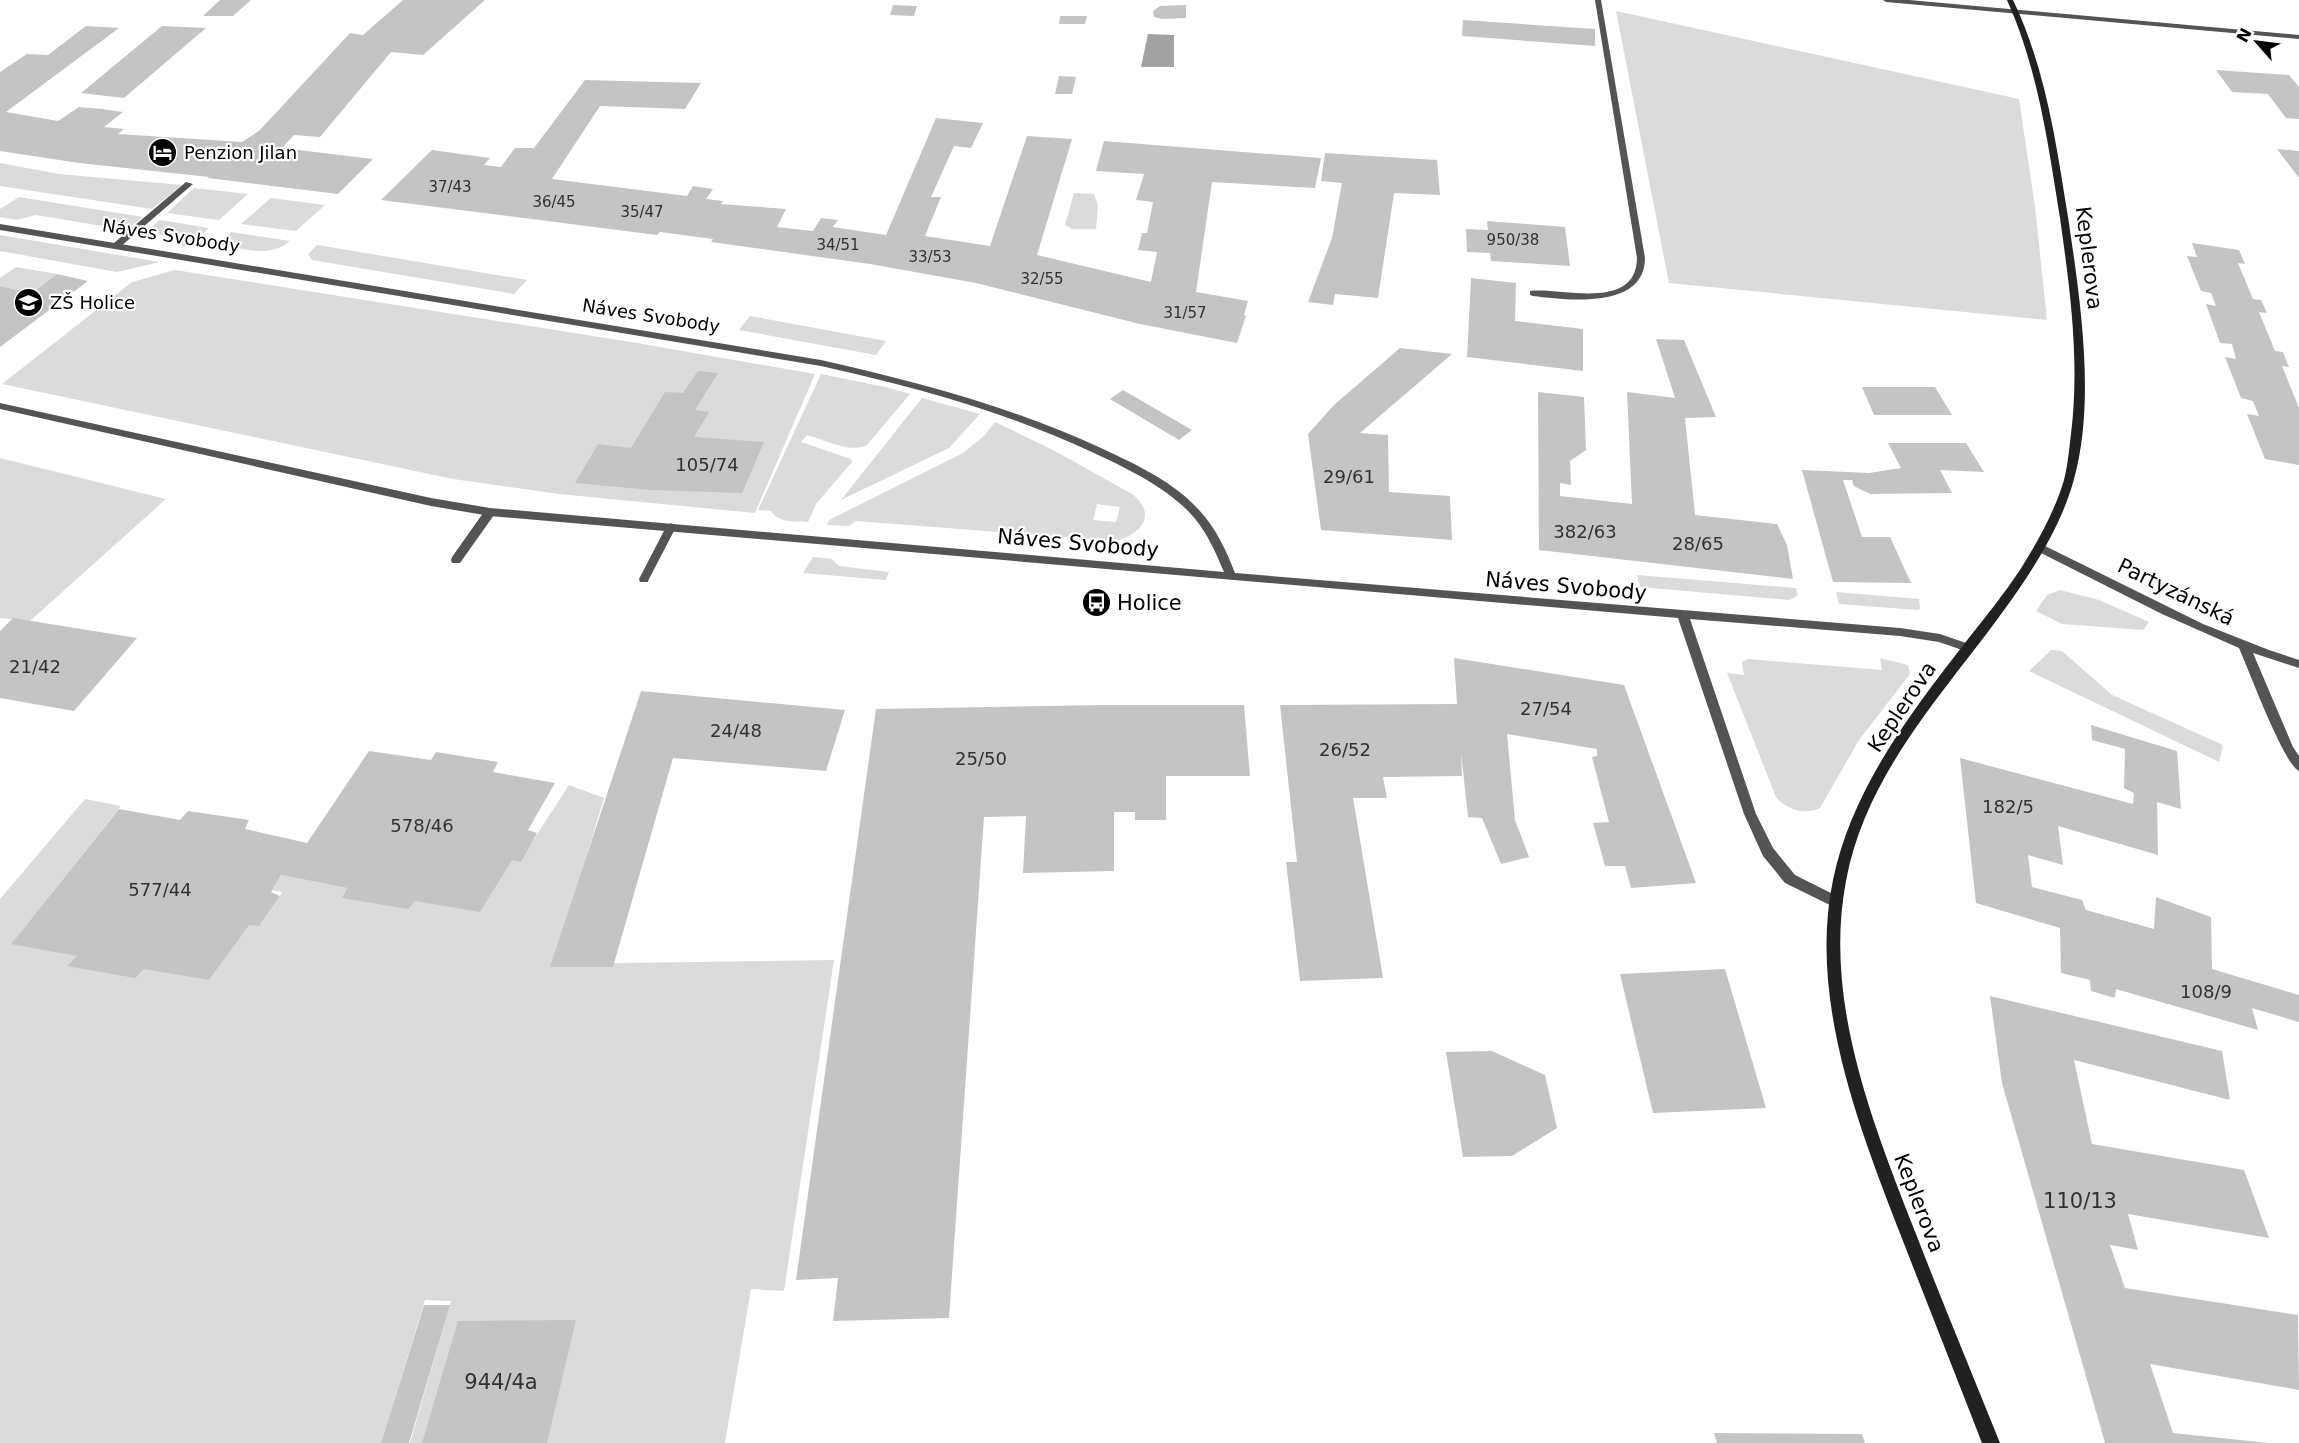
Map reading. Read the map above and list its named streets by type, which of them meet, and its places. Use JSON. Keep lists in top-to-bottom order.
{
  "streets": {
    "main road": ["Keplerova"],
    "street": ["Náves Svobody", "Partyzánská"]
  },
  "crossings": [
    ["Náves Svobody", "Keplerova"],
    ["Keplerova", "Partyzánská"]
  ],
  "places": {
    "hotel": ["Penzion Jilan"],
    "school or university": ["ZŠ Holice"],
    "bus stop": ["Holice"]
  },
  "house_numbers": [
    "37/43",
    "36/45",
    "35/47",
    "950/38",
    "34/51",
    "33/53",
    "32/55",
    "31/57",
    "105/74",
    "29/61",
    "382/63",
    "28/65",
    "21/42",
    "27/54",
    "24/48",
    "26/52",
    "25/50",
    "182/5",
    "578/46",
    "577/44",
    "108/9",
    "110/13",
    "944/4a"
  ],
  "north": "top left"
}
